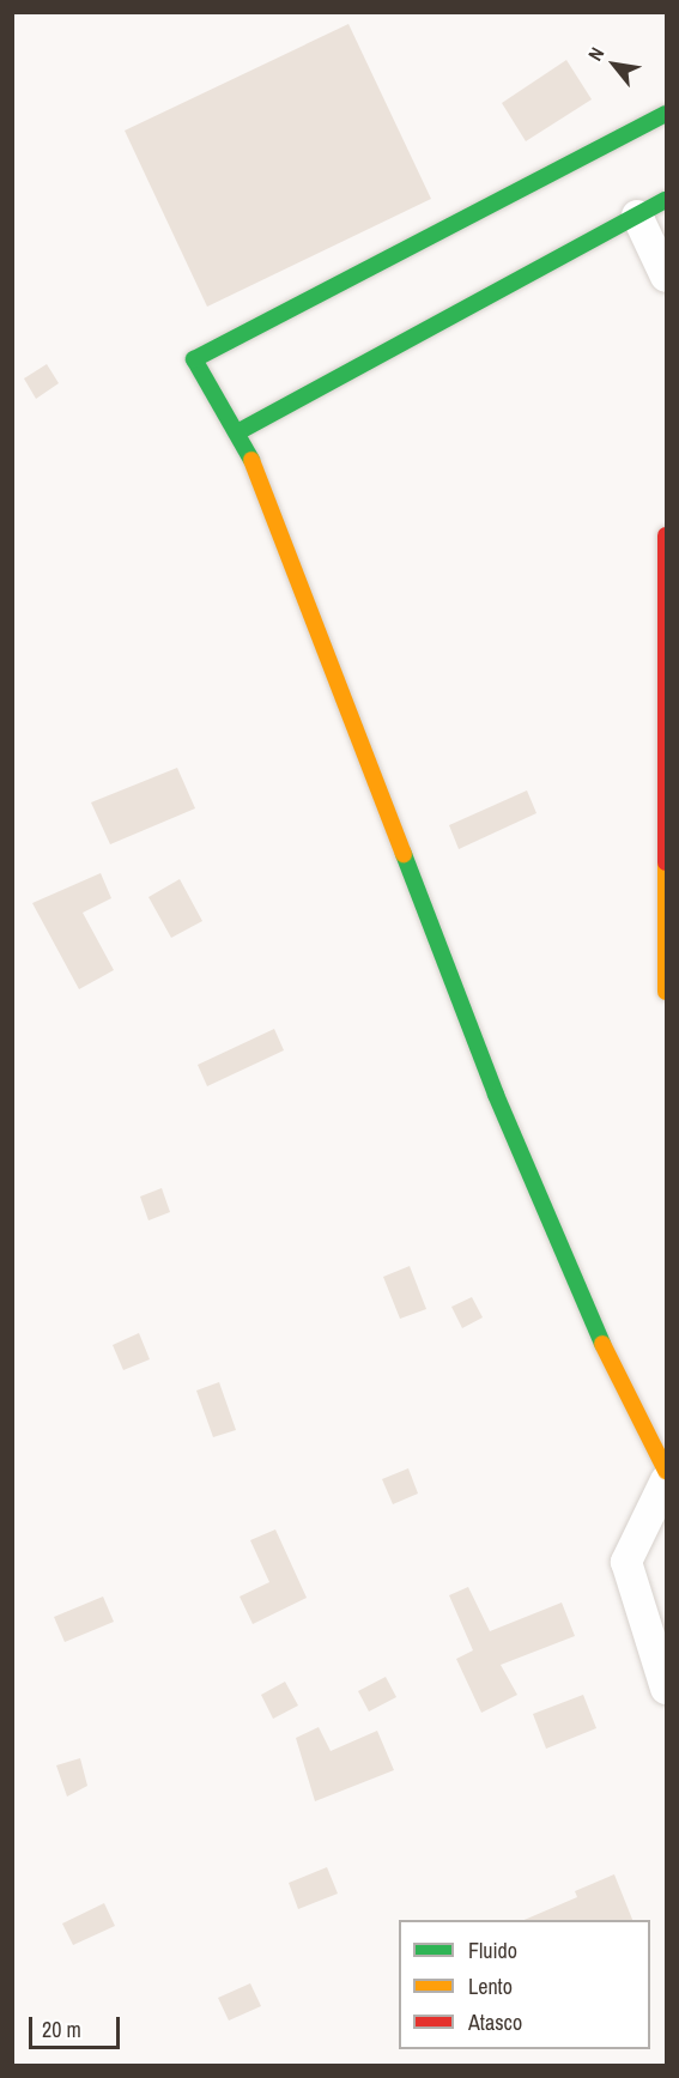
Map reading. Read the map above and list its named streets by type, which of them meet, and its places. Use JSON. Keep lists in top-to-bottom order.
{
  "legend": ["Fluido", "Lento", "Atasco"],
  "scale_bar": "20 m",
  "north": "top left"
}
